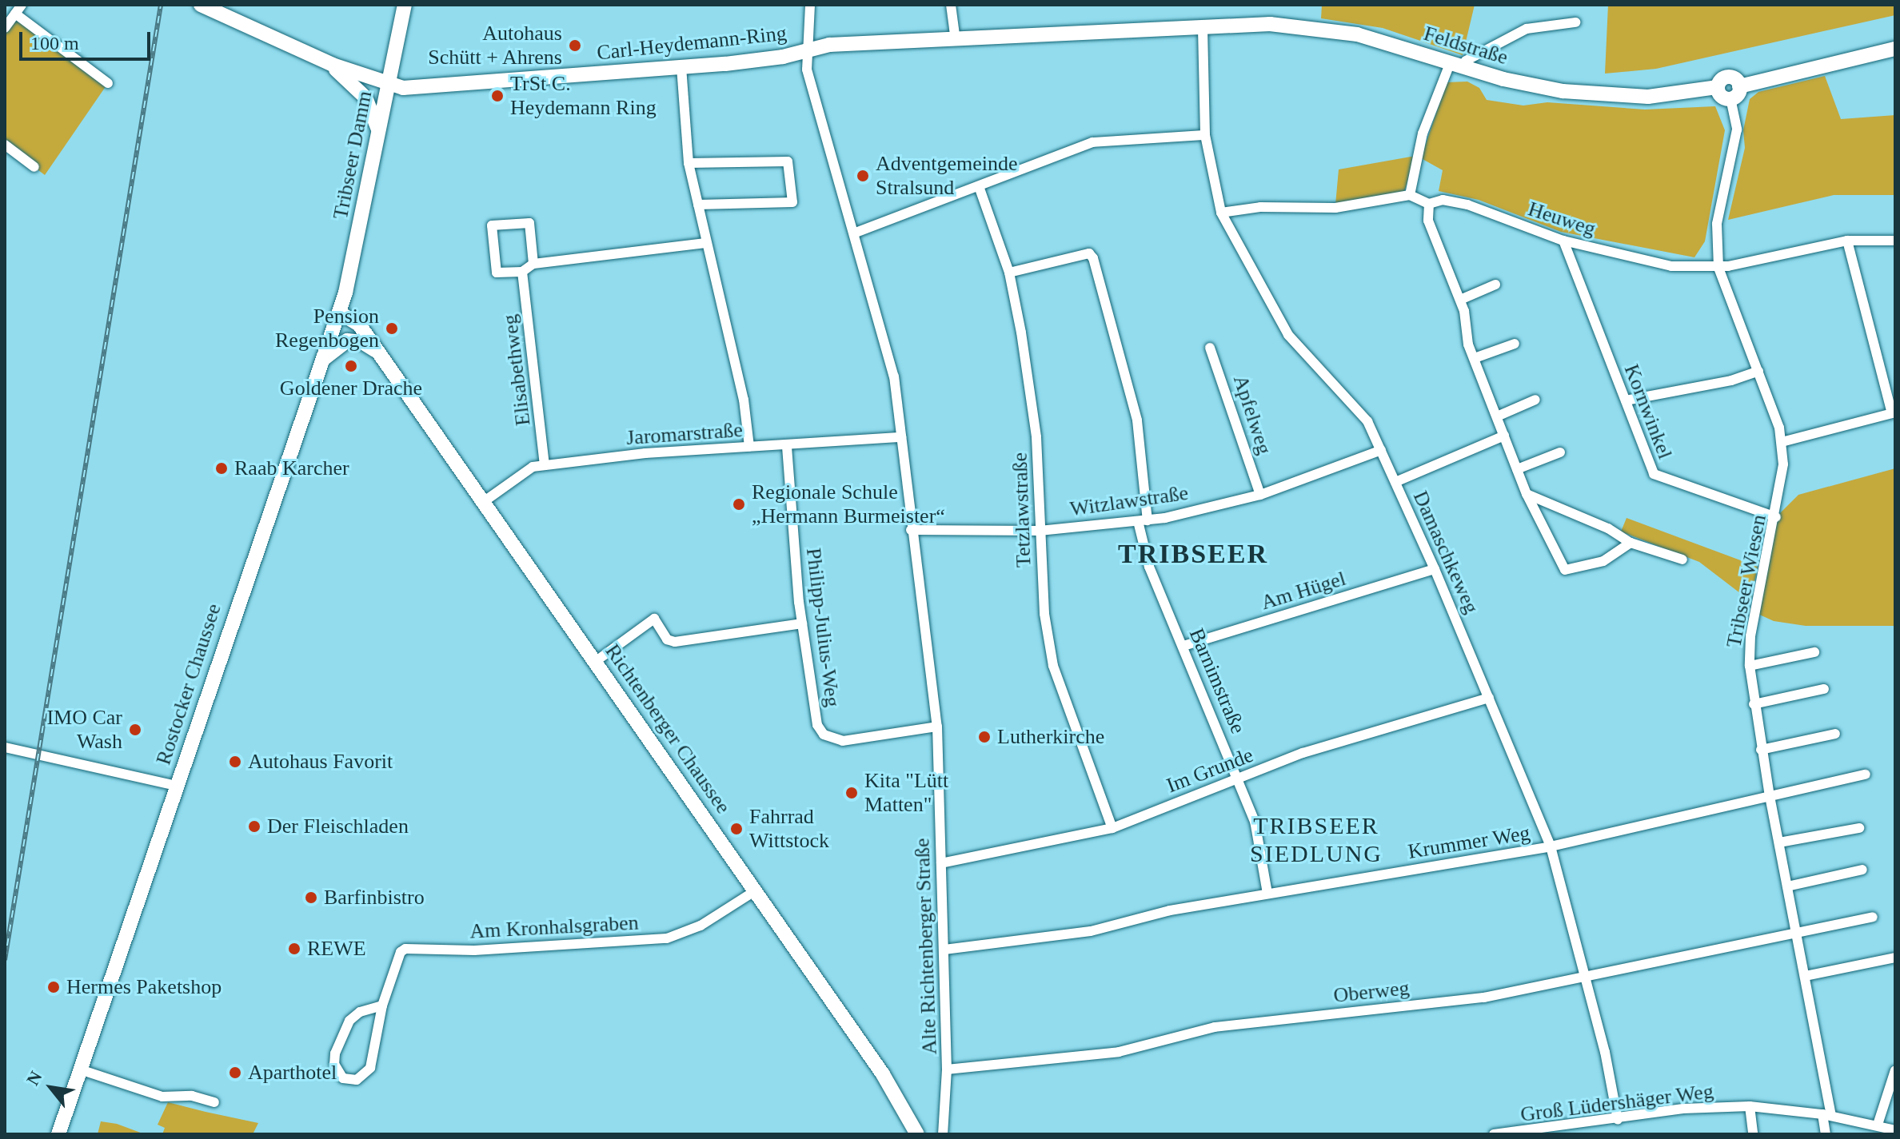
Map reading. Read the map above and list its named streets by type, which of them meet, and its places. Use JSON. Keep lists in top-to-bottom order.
{
  "streets": {
    "main road": [
      "Carl-Heydemann-Ring",
      "Feldstraße",
      "Tribseer Damm",
      "Rostocker Chaussee",
      "Richtenberger Chaussee"
    ],
    "street": [
      "Heuweg",
      "Elisabethweg",
      "Kornwinkel",
      "Apfelweg",
      "Jaromarstraße",
      "Witzlawstraße",
      "Tetzlawstraße",
      "Damaschkeweg",
      "Tribseer Wiesen",
      "Am Hügel",
      "Philipp-Julius-Weg",
      "Barnimstraße",
      "Im Grunde",
      "Krummer Weg",
      "Am Kronhalsgraben",
      "Alte Richtenberger Straße",
      "Oberweg",
      "Groß Lüdershäger Weg"
    ]
  },
  "crossings": [
    ["Carl-Heydemann-Ring", "Feldstraße"],
    ["Carl-Heydemann-Ring", "Tribseer Damm"],
    ["Carl-Heydemann-Ring", "Damaschkeweg"],
    ["Carl-Heydemann-Ring", "Alte Richtenberger Straße"],
    ["Feldstraße", "Damaschkeweg"],
    ["Feldstraße", "Tribseer Wiesen"],
    ["Tribseer Damm", "Rostocker Chaussee"],
    ["Tribseer Damm", "Richtenberger Chaussee"],
    ["Heuweg", "Kornwinkel"],
    ["Heuweg", "Tribseer Wiesen"],
    ["Elisabethweg", "Jaromarstraße"],
    ["Kornwinkel", "Tribseer Wiesen"],
    ["Apfelweg", "Witzlawstraße"],
    ["Jaromarstraße", "Philipp-Julius-Weg"],
    ["Jaromarstraße", "Richtenberger Chaussee"],
    ["Jaromarstraße", "Alte Richtenberger Straße"],
    ["Witzlawstraße", "Tetzlawstraße"],
    ["Witzlawstraße", "Damaschkeweg"],
    ["Witzlawstraße", "Barnimstraße"],
    ["Witzlawstraße", "Alte Richtenberger Straße"],
    ["Tetzlawstraße", "Barnimstraße"],
    ["Tetzlawstraße", "Im Grunde"],
    ["Damaschkeweg", "Am Hügel"],
    ["Damaschkeweg", "Im Grunde"],
    ["Damaschkeweg", "Krummer Weg"],
    ["Damaschkeweg", "Oberweg"],
    ["Damaschkeweg", "Groß Lüdershäger Weg"],
    ["Tribseer Wiesen", "Krummer Weg"],
    ["Tribseer Wiesen", "Oberweg"],
    ["Tribseer Wiesen", "Groß Lüdershäger Weg"],
    ["Am Hügel", "Barnimstraße"],
    ["Philipp-Julius-Weg", "Alte Richtenberger Straße"],
    ["Barnimstraße", "Im Grunde"],
    ["Barnimstraße", "Krummer Weg"],
    ["Rostocker Chaussee", "Richtenberger Chaussee"],
    ["Richtenberger Chaussee", "Am Kronhalsgraben"],
    ["Im Grunde", "Alte Richtenberger Straße"],
    ["Krummer Weg", "Alte Richtenberger Straße"],
    ["Alte Richtenberger Straße", "Oberweg"]
  ],
  "districts": ["TRIBSEER", "TRIBSEER SIEDLUNG"],
  "places": [
    "Autohaus Schütt + Ahrens",
    "TrSt C. Heydemann Ring",
    "Adventgemeinde Stralsund",
    "Pension Regenbogen",
    "Goldener Drache",
    "Raab Karcher",
    "Regionale Schule „Hermann Burmeister“",
    "IMO Car Wash",
    "Lutherkirche",
    "Autohaus Favorit",
    "Kita \"Lütt Matten\"",
    "Der Fleischladen",
    "Fahrrad Wittstock",
    "Barfinbistro",
    "REWE",
    "Hermes Paketshop",
    "Aparthotel"
  ],
  "scale_bar": "100 m",
  "north": "top left"
}
